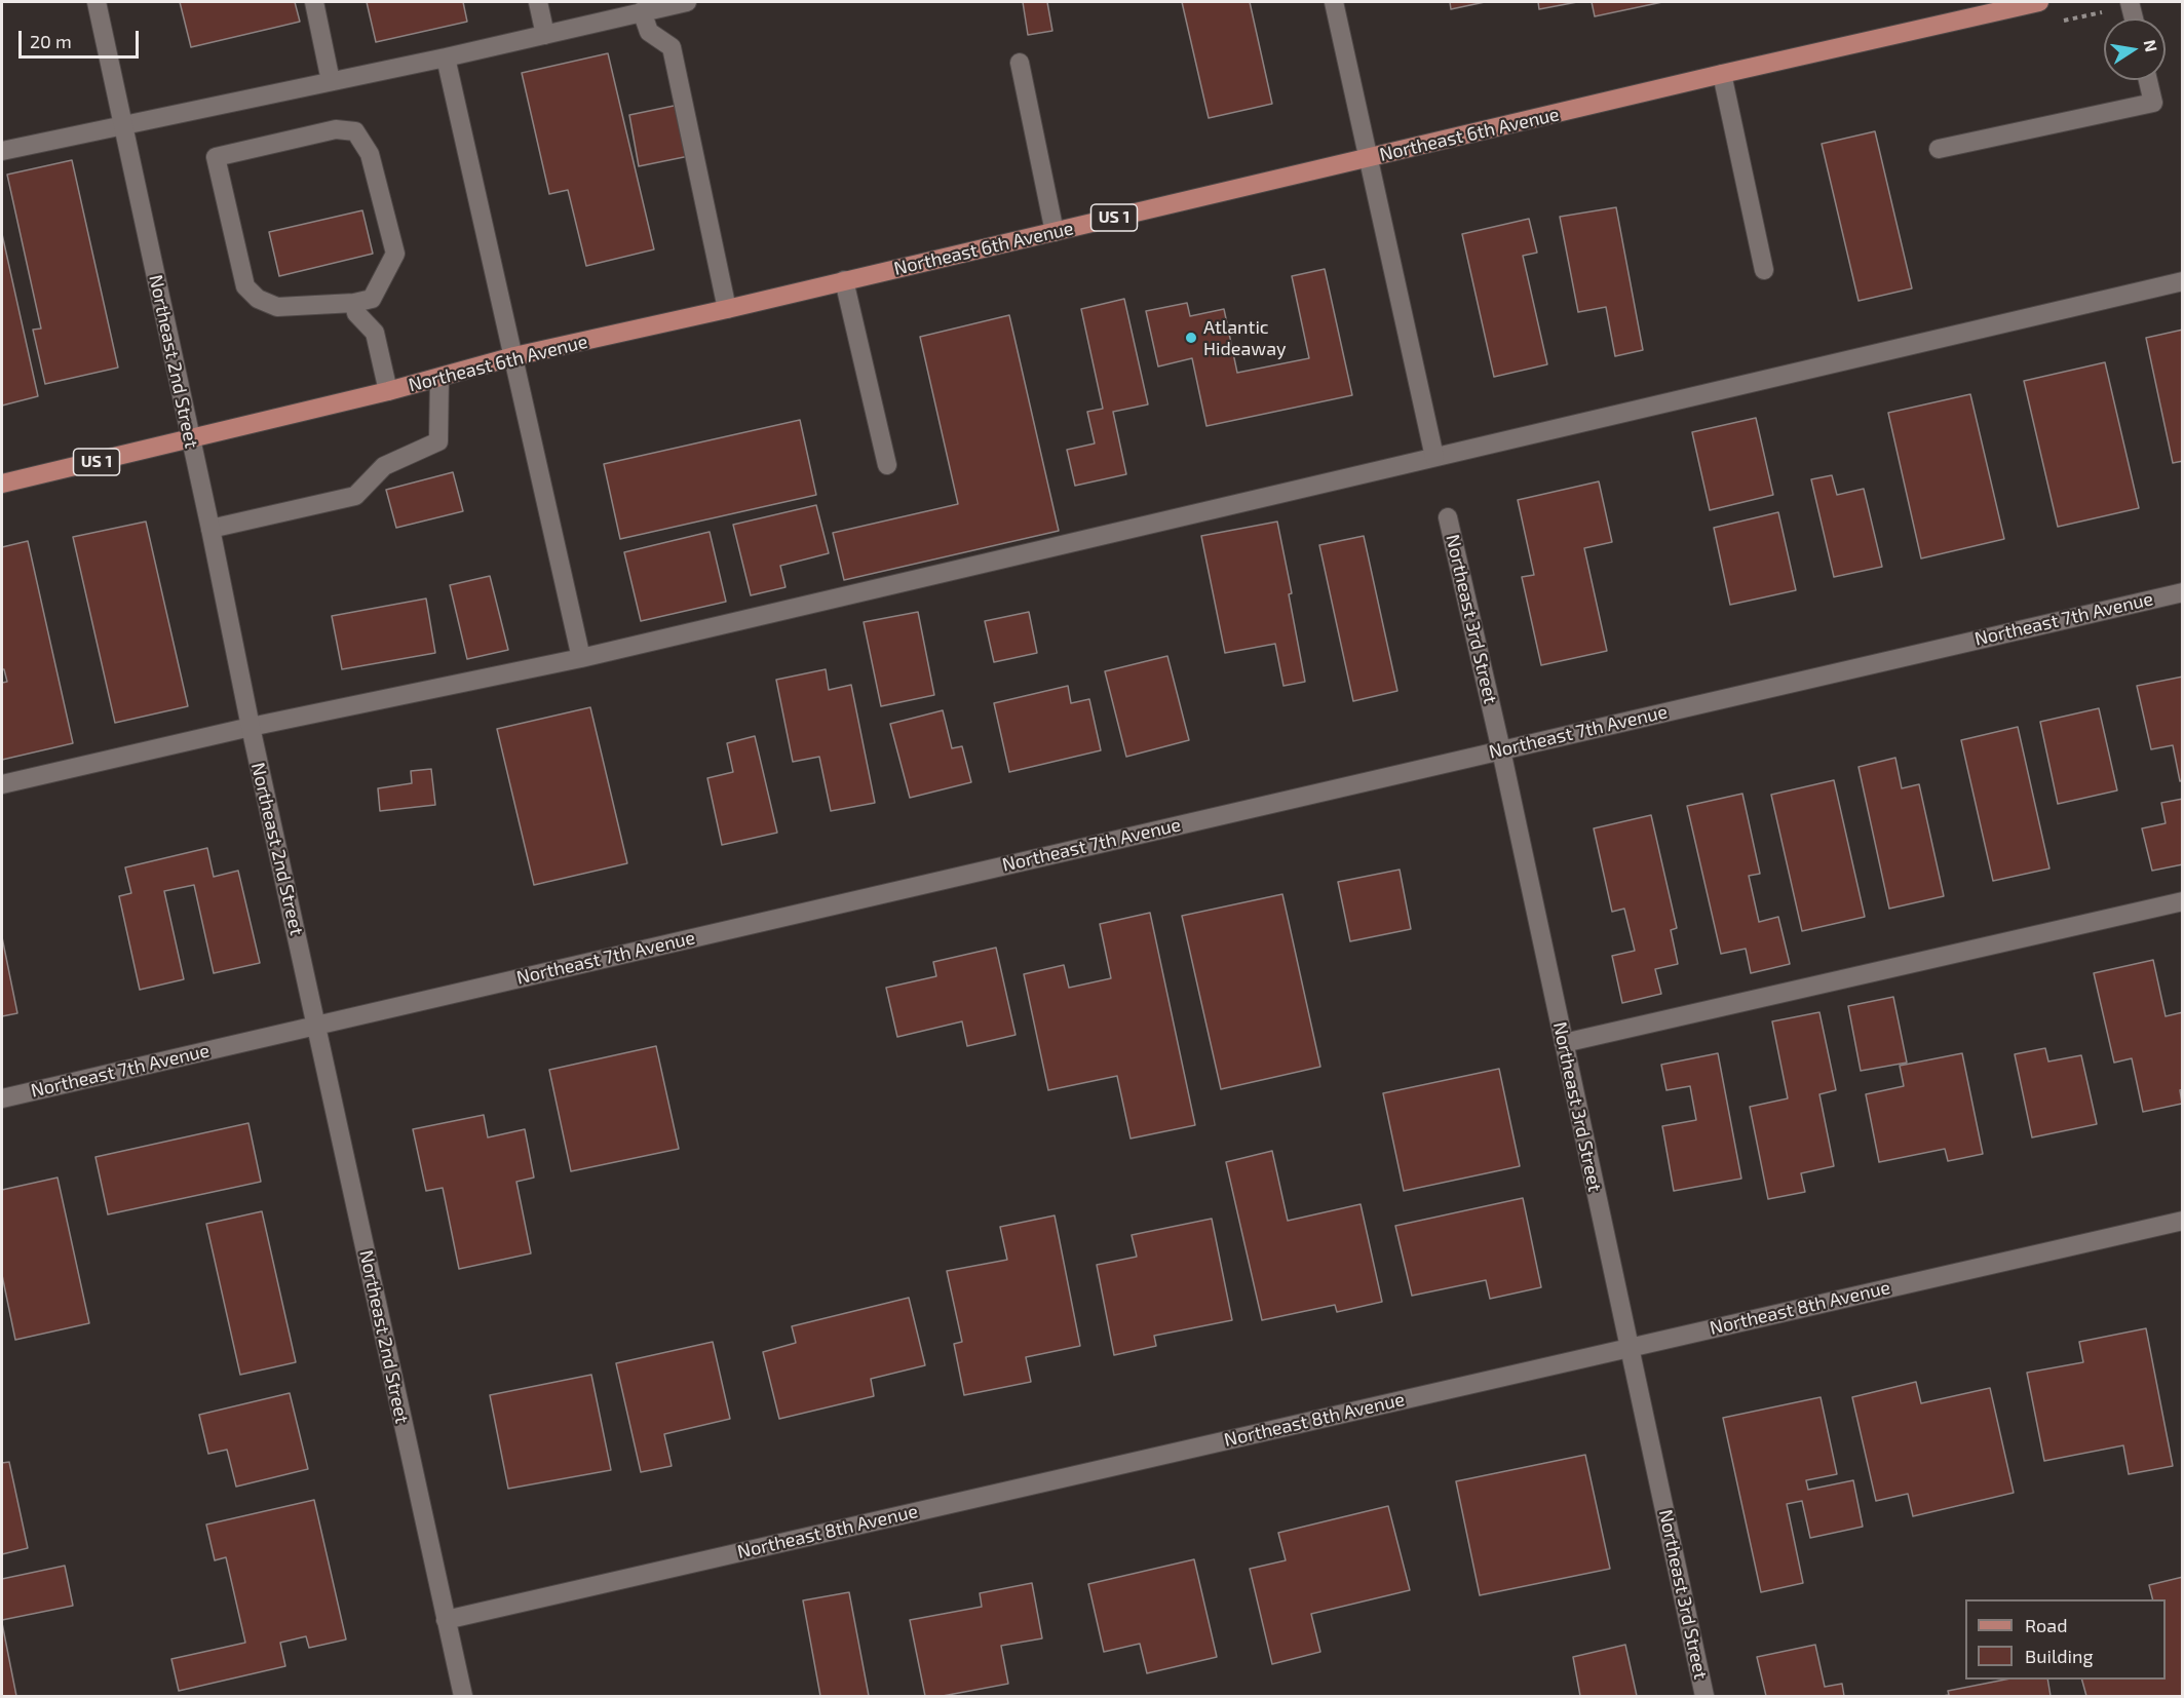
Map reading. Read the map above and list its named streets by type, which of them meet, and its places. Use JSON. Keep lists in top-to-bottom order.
{
  "streets": {
    "main road": ["Northeast 6th Avenue", "US 1"],
    "street": [
      "Northeast 2nd Street",
      "Northeast 3rd Street",
      "Northeast 7th Avenue",
      "Northeast 8th Avenue"
    ]
  },
  "crossings": [
    ["Northeast 6th Avenue", "Northeast 2nd Street"],
    ["Northeast 2nd Street", "Northeast 7th Avenue"],
    ["Northeast 2nd Street", "Northeast 8th Avenue"],
    ["Northeast 3rd Street", "Northeast 7th Avenue"],
    ["Northeast 3rd Street", "Northeast 8th Avenue"]
  ],
  "places": ["Atlantic Hideaway"],
  "legend": ["Road", "Building"],
  "scale_bar": "20 m",
  "north": "right"
}
